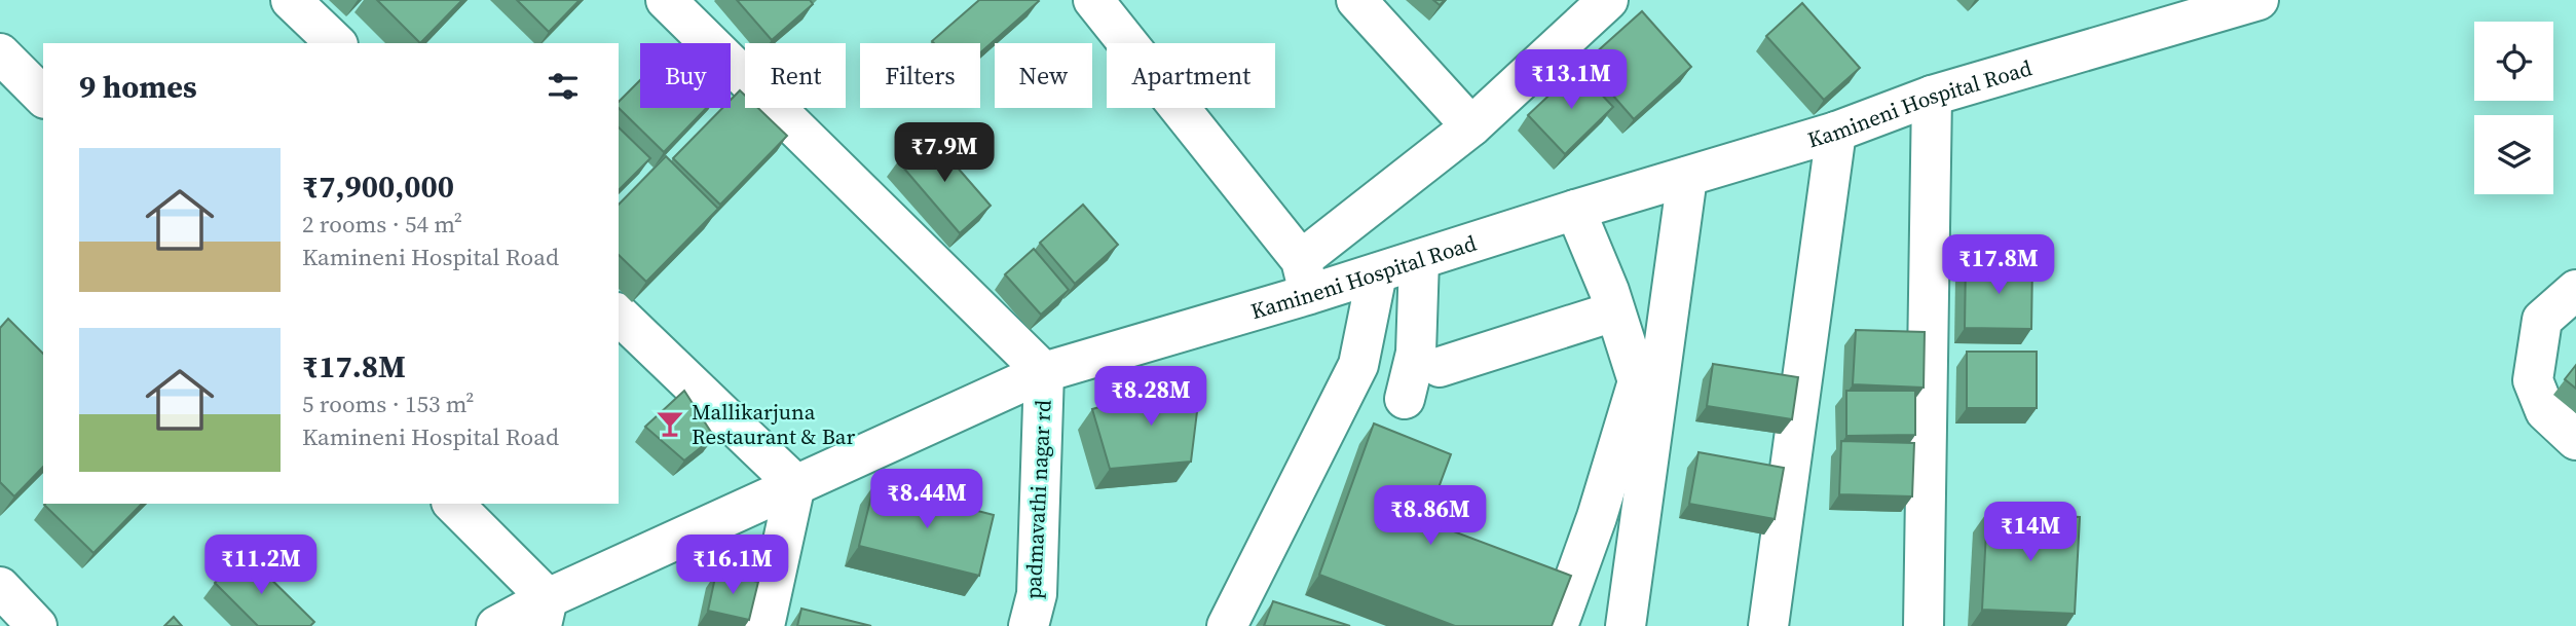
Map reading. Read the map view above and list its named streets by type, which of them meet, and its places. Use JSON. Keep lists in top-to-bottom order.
{
  "streets": {
    "street": ["Kamineni Hospital Road", "padmavathi nagar rd"]
  },
  "crossings": [
    ["Kamineni Hospital Road", "padmavathi nagar rd"]
  ],
  "places": {
    "bar": ["Mallikarjuna Restaurant & Bar"]
  },
  "page": {
    "chip": [
      "Buy",
      "Rent",
      "Filters",
      "New",
      "Apartment"
    ],
    "heading": "9 homes",
    "price": [
      "₹13.1M",
      "₹7.9M",
      "₹17.8M",
      "₹8.28M",
      "₹8.44M",
      "₹8.86M",
      "₹14M",
      "₹11.2M",
      "₹16.1M"
    ],
    "list": [
      {
        "name": "₹7,900,000",
        "note": "2 rooms · 54 m² · Kamineni Hospital Road"
      },
      {
        "name": "₹17.8M",
        "note": "5 rooms · 153 m² · Kamineni Hospital Road"
      }
    ]
  }
}
